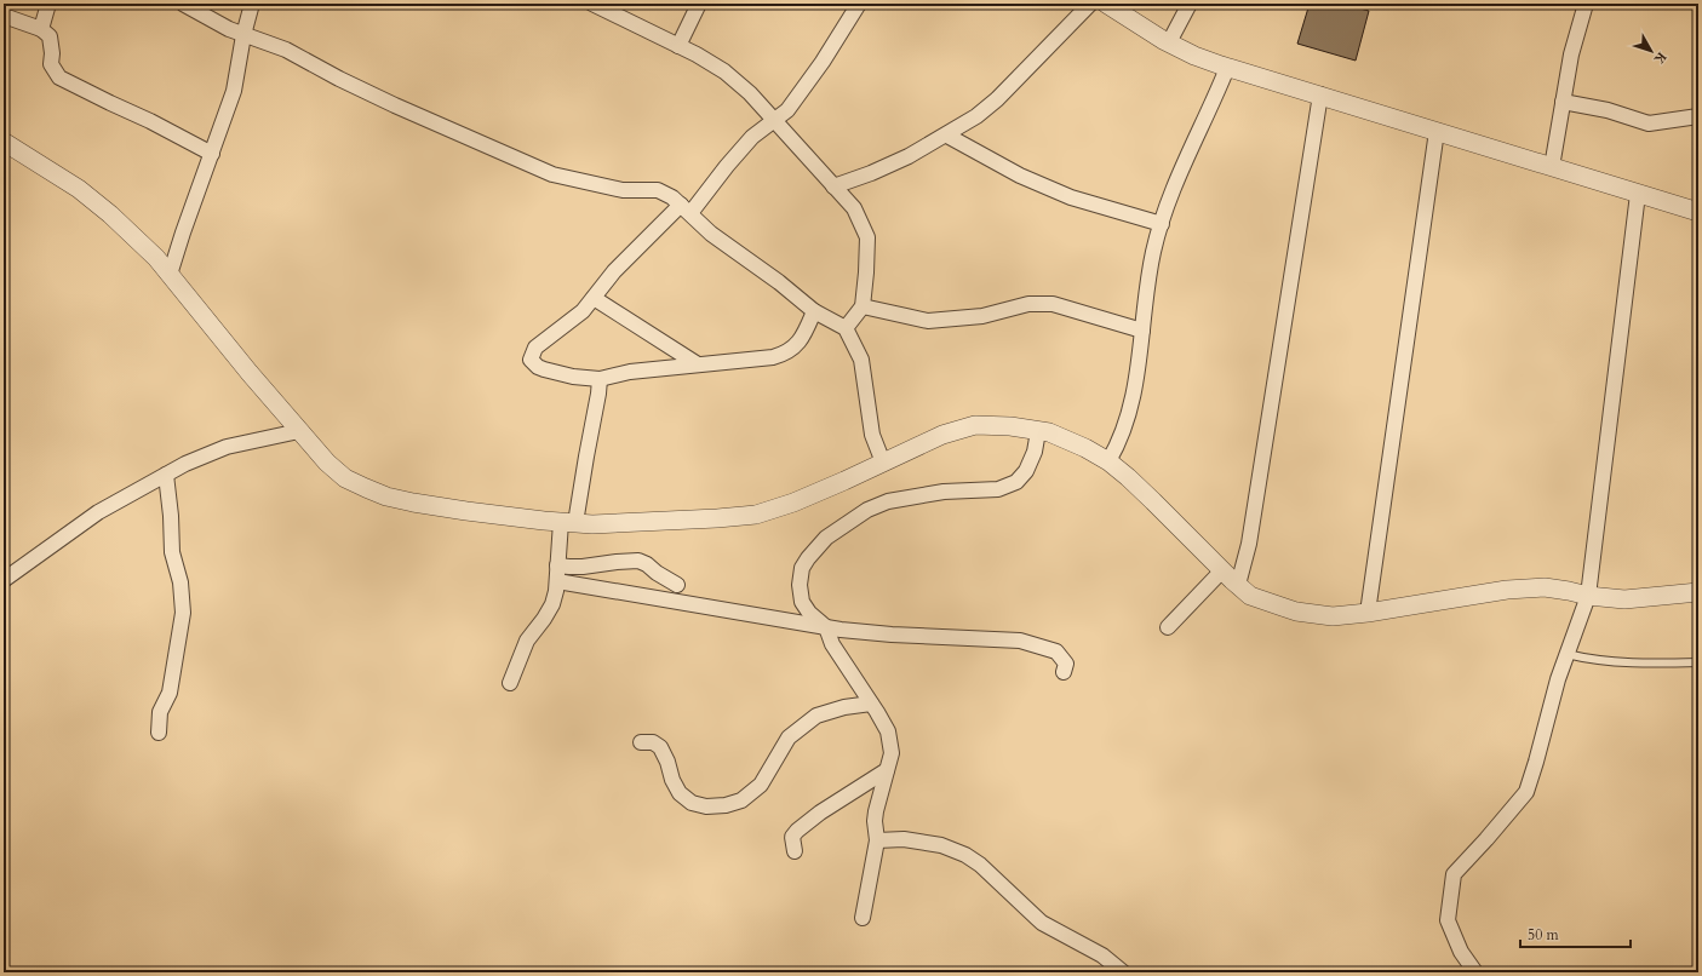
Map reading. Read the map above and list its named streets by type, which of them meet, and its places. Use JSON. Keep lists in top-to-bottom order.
{
  "scale_bar": "50 m",
  "north": "bottom right"
}
